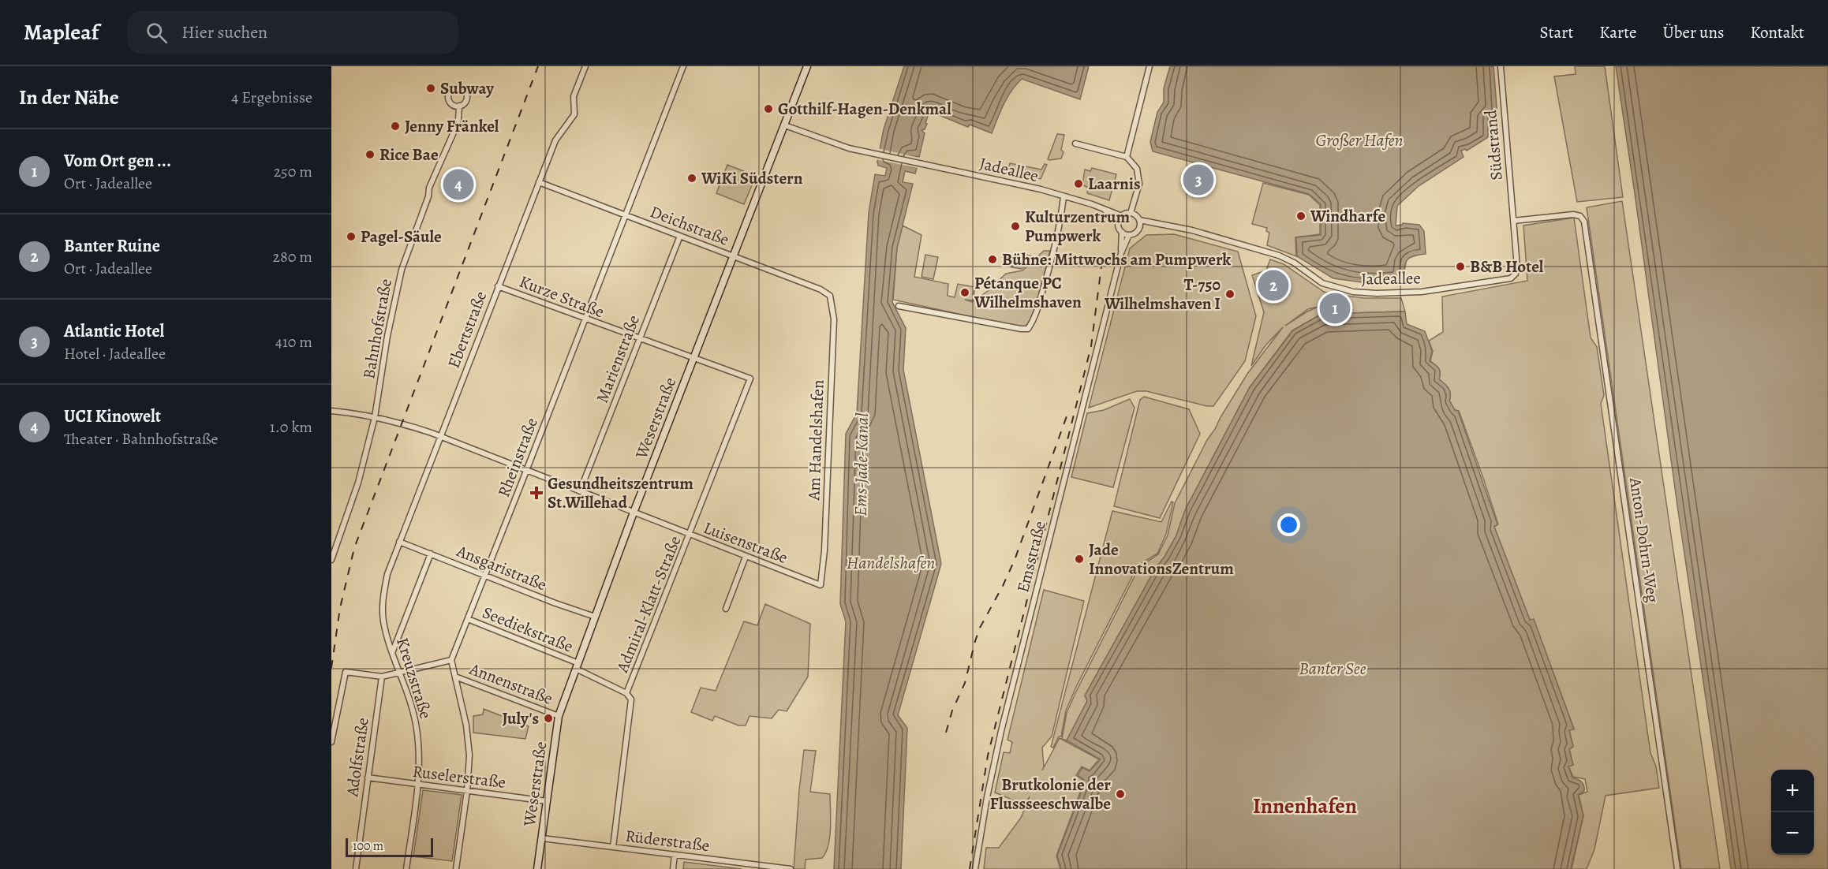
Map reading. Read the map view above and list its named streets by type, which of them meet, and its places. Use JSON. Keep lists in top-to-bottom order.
{
  "streets": {
    "street": [
      "Südstrand",
      "Jadeallee",
      "Deichstraße",
      "Kurze Straße",
      "Bahnhofstraße",
      "Ebertstraße",
      "Marienstraße",
      "Weserstraße",
      "Am Handelshafen",
      "Rheinstraße",
      "Anton-Dohrn-Weg",
      "Luisenstraße",
      "Emsstraße",
      "Ansgaristraße",
      "Admiral-Klatt-Straße",
      "Seediekstraße",
      "Kreuzstraße",
      "Annenstraße",
      "Adolfstraße",
      "Ruselerstraße",
      "Rüderstraße"
    ]
  },
  "crossings": [
    ["Südstrand", "Jadeallee"],
    ["Südstrand", "Anton-Dohrn-Weg"],
    ["Jadeallee", "Weserstraße"],
    ["Jadeallee", "Anton-Dohrn-Weg"],
    ["Jadeallee", "Emsstraße"],
    ["Deichstraße", "Ebertstraße"],
    ["Deichstraße", "Marienstraße"],
    ["Deichstraße", "Weserstraße"],
    ["Deichstraße", "Am Handelshafen"],
    ["Deichstraße", "Rheinstraße"],
    ["Kurze Straße", "Ebertstraße"],
    ["Kurze Straße", "Marienstraße"],
    ["Kurze Straße", "Weserstraße"],
    ["Kurze Straße", "Rheinstraße"],
    ["Kurze Straße", "Admiral-Klatt-Straße"],
    ["Bahnhofstraße", "Luisenstraße"],
    ["Ebertstraße", "Luisenstraße"],
    ["Ebertstraße", "Ansgaristraße"],
    ["Ebertstraße", "Kreuzstraße"],
    ["Marienstraße", "Luisenstraße"],
    ["Weserstraße", "Luisenstraße"],
    ["Weserstraße", "Ansgaristraße"],
    ["Weserstraße", "Seediekstraße"],
    ["Weserstraße", "Annenstraße"],
    ["Weserstraße", "Ruselerstraße"],
    ["Weserstraße", "Rüderstraße"],
    ["Am Handelshafen", "Luisenstraße"],
    ["Rheinstraße", "Luisenstraße"],
    ["Rheinstraße", "Ansgaristraße"],
    ["Rheinstraße", "Seediekstraße"],
    ["Rheinstraße", "Annenstraße"],
    ["Luisenstraße", "Admiral-Klatt-Straße"],
    ["Admiral-Klatt-Straße", "Seediekstraße"],
    ["Admiral-Klatt-Straße", "Rüderstraße"],
    ["Kreuzstraße", "Annenstraße"],
    ["Kreuzstraße", "Ruselerstraße"],
    ["Annenstraße", "Adolfstraße"],
    ["Adolfstraße", "Ruselerstraße"]
  ],
  "districts": ["Innenhafen"],
  "water": [
    "Großer Hafen",
    "Ems-Jade-Kanal",
    "Handelshafen",
    "Banter See"
  ],
  "places": {
    "other": [
      "Subway",
      "Gotthilf-Hagen-Denkmal",
      "Jenny Fränkel",
      "Rice Bae",
      "WiKi Südstern",
      "Laarnis",
      "Windharfe",
      "Kulturzentrum Pumpwerk",
      "Pagel-Säule",
      "Bühne: Mittwochs am Pumpwerk",
      "B&B Hotel",
      "Pétanque PC Wilhelmshaven",
      "T-750 Wilhelmshaven I",
      "Jade InnovationsZentrum",
      "July's",
      "Brutkolonie der Flussseeschwalbe"
    ],
    "health": ["Gesundheitszentrum St.Willehad"]
  },
  "scale_bar": "100 m",
  "page": {
    "header": "Mapleaf",
    "search": "Hier suchen",
    "nav": [
      "Start",
      "Karte",
      "Über uns",
      "Kontakt"
    ],
    "heading": ["In der Nähe", "4 Ergebnisse"],
    "list": [
      {
        "mark": "1",
        "name": "Vom Ort gen ...",
        "note": "Ort · Jadeallee",
        "value": "250 m"
      },
      {
        "mark": "2",
        "name": "Banter Ruine",
        "note": "Ort · Jadeallee",
        "value": "280 m"
      },
      {
        "mark": "3",
        "name": "Atlantic Hotel",
        "note": "Hotel · Jadeallee",
        "value": "410 m"
      },
      {
        "mark": "4",
        "name": "UCI Kinowelt",
        "note": "Theater · Bahnhofstraße",
        "value": "1.0 km"
      }
    ],
    "pins": [
      "3",
      "4",
      "2",
      "1"
    ],
    "map_buttons": ["+", "−"],
    "scale": "100 m"
  }
}
